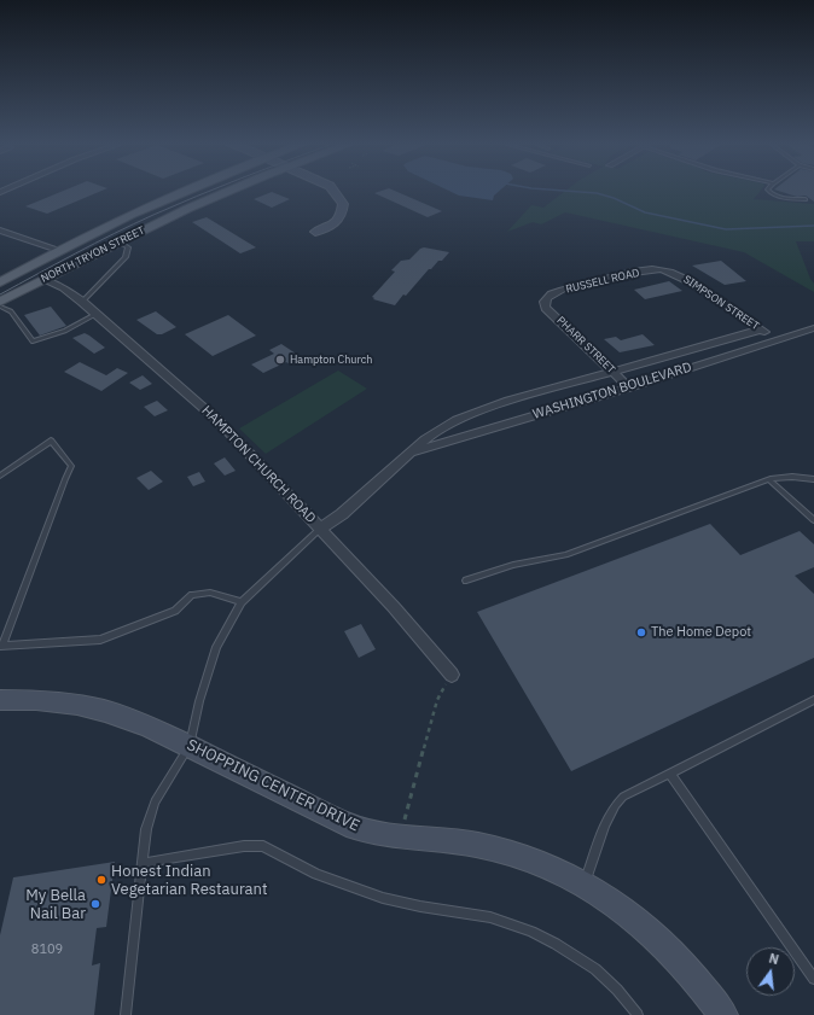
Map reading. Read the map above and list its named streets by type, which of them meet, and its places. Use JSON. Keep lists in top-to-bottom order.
{
  "streets": {
    "main road": ["NORTH TRYON STREET"],
    "street": [
      "RUSSELL ROAD",
      "SIMPSON STREET",
      "PHARR STREET",
      "WASHINGTON BOULEVARD",
      "HAMPTON CHURCH ROAD",
      "SHOPPING CENTER DRIVE"
    ]
  },
  "crossings": [
    ["NORTH TRYON STREET", "HAMPTON CHURCH ROAD"],
    ["RUSSELL ROAD", "SIMPSON STREET"],
    ["RUSSELL ROAD", "PHARR STREET"],
    ["SIMPSON STREET", "WASHINGTON BOULEVARD"],
    ["PHARR STREET", "WASHINGTON BOULEVARD"],
    ["WASHINGTON BOULEVARD", "HAMPTON CHURCH ROAD"]
  ],
  "places": [
    "Hampton Church",
    "The Home Depot",
    "Honest Indian Vegetarian Restaurant",
    "My Bella Nail Bar"
  ],
  "house_numbers": ["8109"],
  "north": "top"
}
